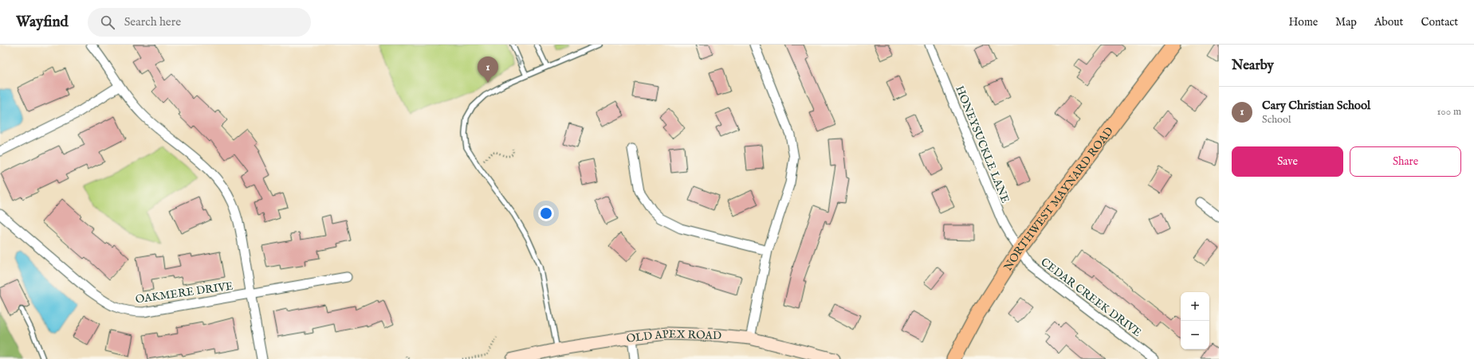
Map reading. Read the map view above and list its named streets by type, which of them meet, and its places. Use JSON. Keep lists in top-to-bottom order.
{
  "streets": {
    "main road": ["NORTHWEST MAYNARD ROAD", "OLD APEX ROAD"],
    "street": ["HONEYSUCKLE LANE", "OAKMERE DRIVE", "CEDAR CREEK DRIVE"]
  },
  "crossings": [
    ["HONEYSUCKLE LANE", "NORTHWEST MAYNARD ROAD"],
    ["HONEYSUCKLE LANE", "CEDAR CREEK DRIVE"],
    ["NORTHWEST MAYNARD ROAD", "CEDAR CREEK DRIVE"]
  ],
  "page": {
    "header": "Wayfind",
    "search": "Search here",
    "nav": [
      "Home",
      "Map",
      "About",
      "Contact"
    ],
    "heading": "Nearby",
    "pins": "1",
    "list": [
      {
        "mark": "1",
        "name": "Cary Christian School",
        "note": "School",
        "value": "100 m"
      }
    ],
    "buttons": ["Save", "Share"],
    "map_buttons": ["+", "−"]
  }
}
